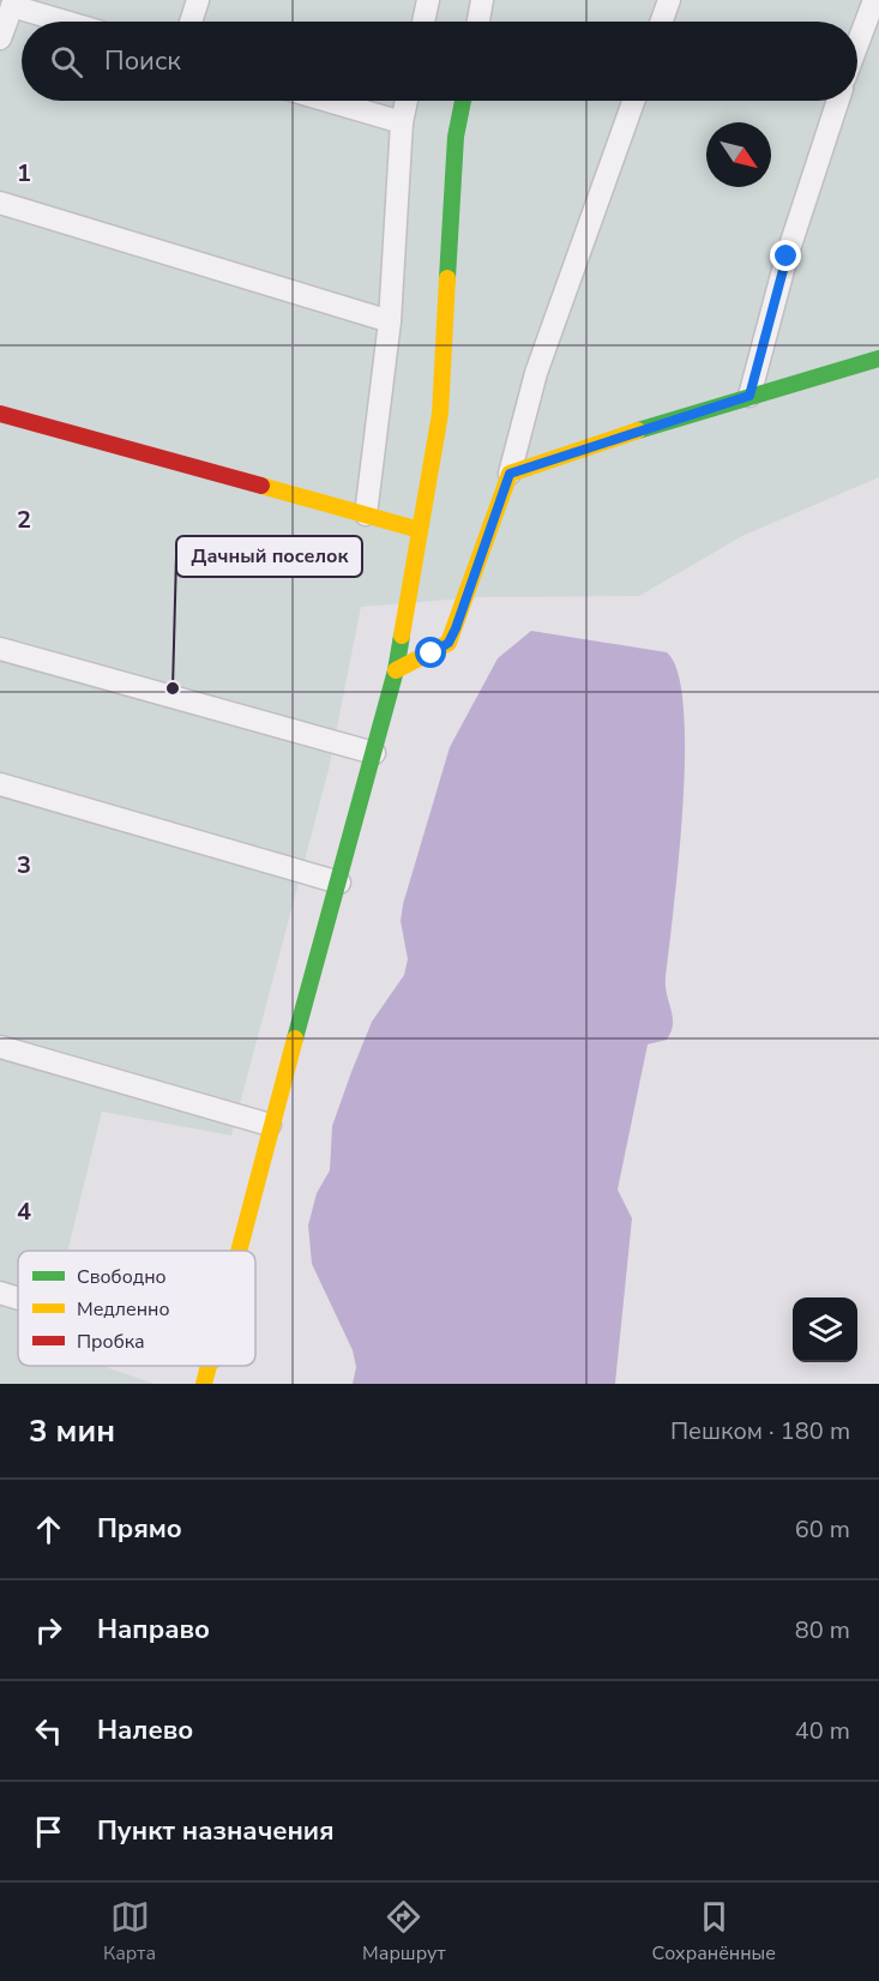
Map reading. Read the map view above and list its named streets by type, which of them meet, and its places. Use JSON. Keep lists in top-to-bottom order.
{
  "places": ["Дачный поселок"],
  "legend": ["Свободно", "Медленно", "Пробка"],
  "north": "bottom right",
  "page": {
    "search": "Поиск",
    "heading": ["3 мин", "Пешком · 180 m"],
    "list": [
      ["Прямо", "60 m"],
      ["Направо", "80 m"],
      ["Налево", "40 m"],
      "Пункт назначения"
    ],
    "nav": ["Карта", "Маршрут", "Сохранённые"]
  },
  "grid": {
    "rows": [
      "1",
      "2",
      "3",
      "4"
    ]
  }
}
